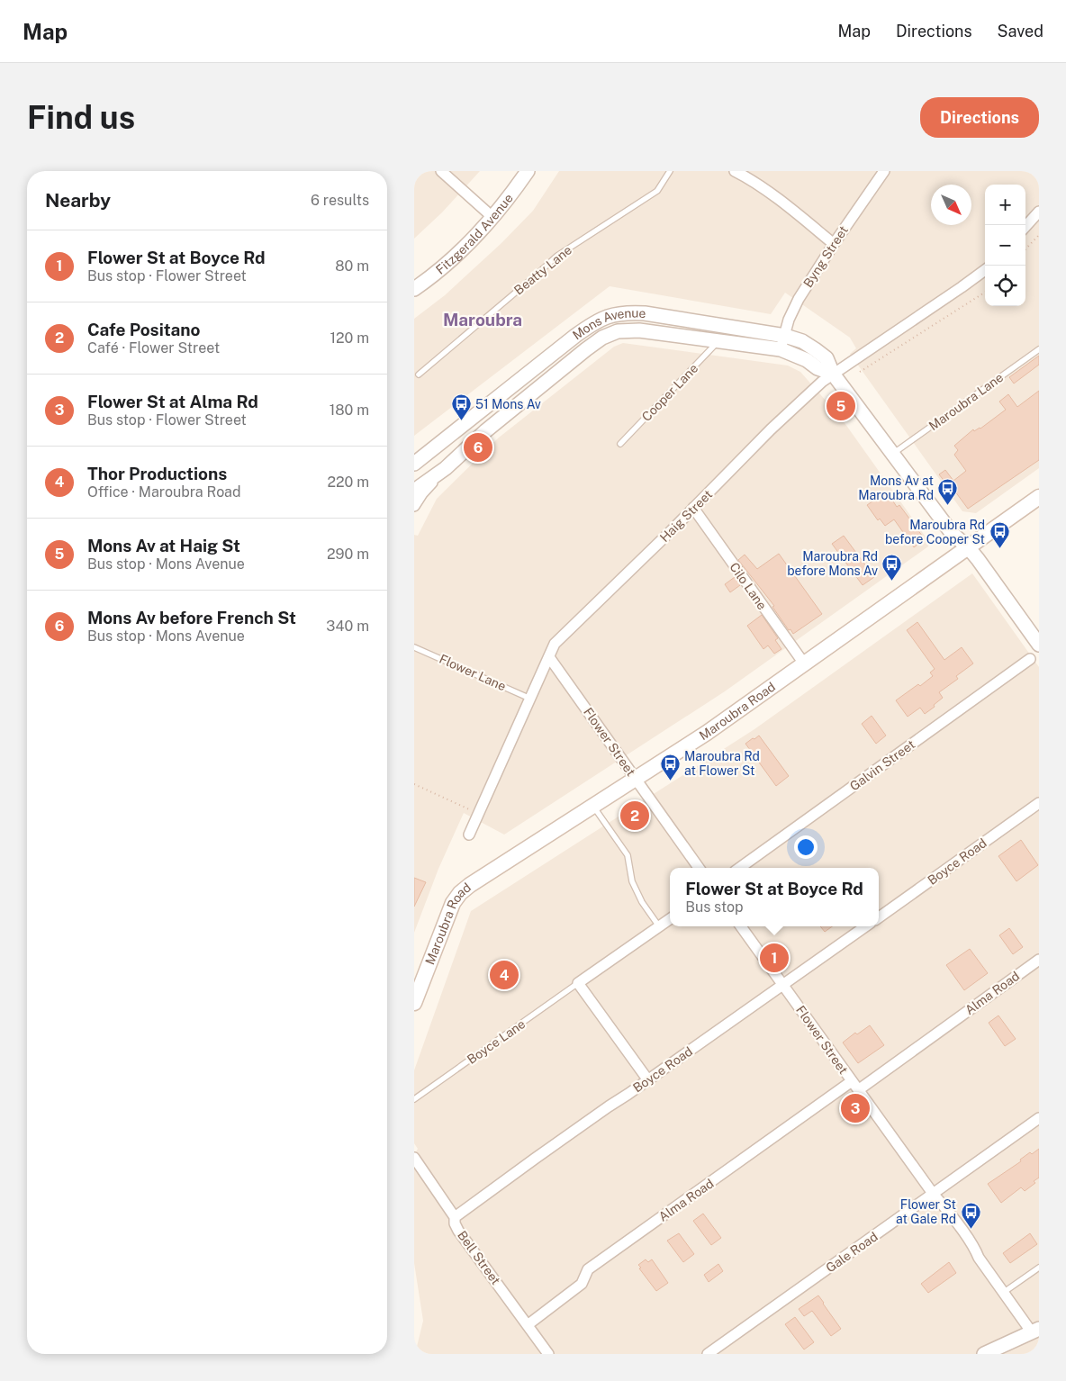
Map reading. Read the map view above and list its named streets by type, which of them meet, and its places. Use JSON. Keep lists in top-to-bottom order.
{
  "streets": {
    "main road": ["Maroubra Road"],
    "street": [
      "Fitzgerald Avenue",
      "Byng Street",
      "Mons Avenue",
      "Haig Street",
      "Cilo Lane",
      "Flower Street",
      "Galvin Street",
      "Boyce Road",
      "Alma Road",
      "Gale Road",
      "Bell Street"
    ],
    "lane": [
      "Beatty Lane",
      "Cooper Lane",
      "Maroubra Lane",
      "Flower Lane",
      "Boyce Lane"
    ]
  },
  "crossings": [
    ["Byng Street", "Mons Avenue"],
    ["Mons Avenue", "Cooper Lane"],
    ["Mons Avenue", "Maroubra Lane"],
    ["Mons Avenue", "Haig Street"],
    ["Mons Avenue", "Maroubra Road"],
    ["Haig Street", "Cilo Lane"],
    ["Haig Street", "Flower Lane"],
    ["Haig Street", "Flower Street"],
    ["Cilo Lane", "Maroubra Road"],
    ["Maroubra Road", "Flower Street"],
    ["Flower Street", "Boyce Road"],
    ["Flower Street", "Alma Road"],
    ["Flower Street", "Gale Road"],
    ["Boyce Road", "Bell Street"],
    ["Alma Road", "Bell Street"]
  ],
  "districts": ["Maroubra"],
  "places": {
    "bus stop": [
      "51 Mons Av",
      "Mons Av at Maroubra Rd",
      "Maroubra Rd before Cooper St",
      "Maroubra Rd before Mons Av",
      "Maroubra Rd at Flower St",
      "Flower St at Gale Rd"
    ]
  },
  "north": "bottom right",
  "page": {
    "header": "Map",
    "nav": ["Map", "Directions", "Saved"],
    "buttons": "Directions",
    "title": "Find us",
    "heading": ["Nearby", "6 results"],
    "map_buttons": ["+", "−"],
    "list": [
      {
        "mark": "1",
        "name": "Flower St at Boyce Rd",
        "note": "Bus stop · Flower Street",
        "value": "80 m"
      },
      {
        "mark": "2",
        "name": "Cafe Positano",
        "note": "Café · Flower Street",
        "value": "120 m"
      },
      {
        "mark": "3",
        "name": "Flower St at Alma Rd",
        "note": "Bus stop · Flower Street",
        "value": "180 m"
      },
      {
        "mark": "4",
        "name": "Thor Productions",
        "note": "Office · Maroubra Road",
        "value": "220 m"
      },
      {
        "mark": "5",
        "name": "Mons Av at Haig St",
        "note": "Bus stop · Mons Avenue",
        "value": "290 m"
      },
      {
        "mark": "6",
        "name": "Mons Av before French St",
        "note": "Bus stop · Mons Avenue",
        "value": "340 m"
      }
    ],
    "pins": [
      "5",
      "6",
      "2",
      "1",
      "4",
      "3"
    ],
    "popup": ["Flower St at Boyce Rd", "Bus stop"]
  }
}
